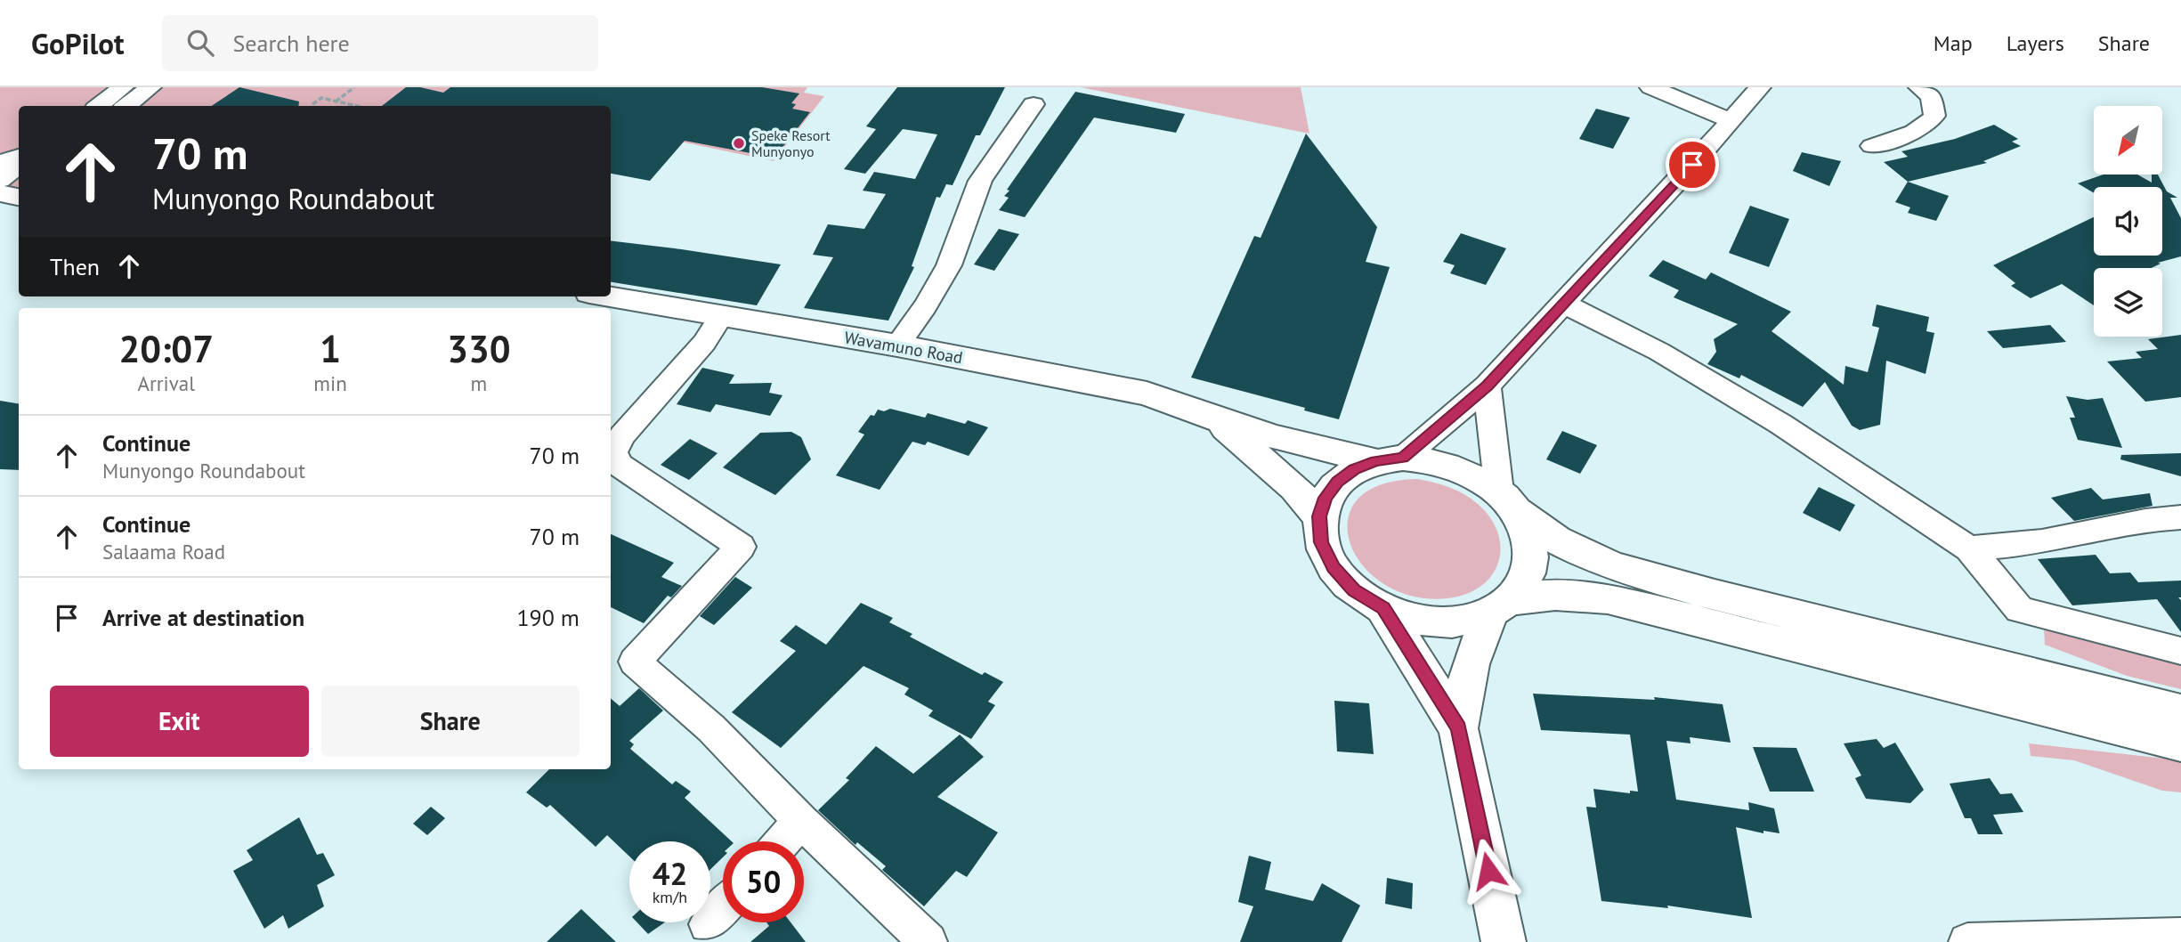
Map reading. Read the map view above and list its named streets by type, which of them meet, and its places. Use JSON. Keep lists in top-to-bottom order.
{
  "streets": {
    "main road": ["Wavamuno Road"]
  },
  "places": ["Speke Resort Munyonyo"],
  "north": "bottom left",
  "page": {
    "header": "GoPilot",
    "search": "Search here",
    "nav": ["Map", "Layers", "Share"],
    "turn": ["70 m", "Munyongo Roundabout"],
    "then": "Then",
    "eta": [
      "20:07",
      "Arrival",
      "1",
      "min",
      "330",
      "m"
    ],
    "list": [
      {
        "name": "Continue",
        "note": "Munyongo Roundabout",
        "value": "70 m"
      },
      {
        "name": "Continue",
        "note": "Salaama Road",
        "value": "70 m"
      },
      {
        "name": "Arrive at destination",
        "value": "190 m"
      }
    ],
    "buttons": ["Exit", "Share"],
    "speed": "42 km/h",
    "limit": "50"
  }
}
